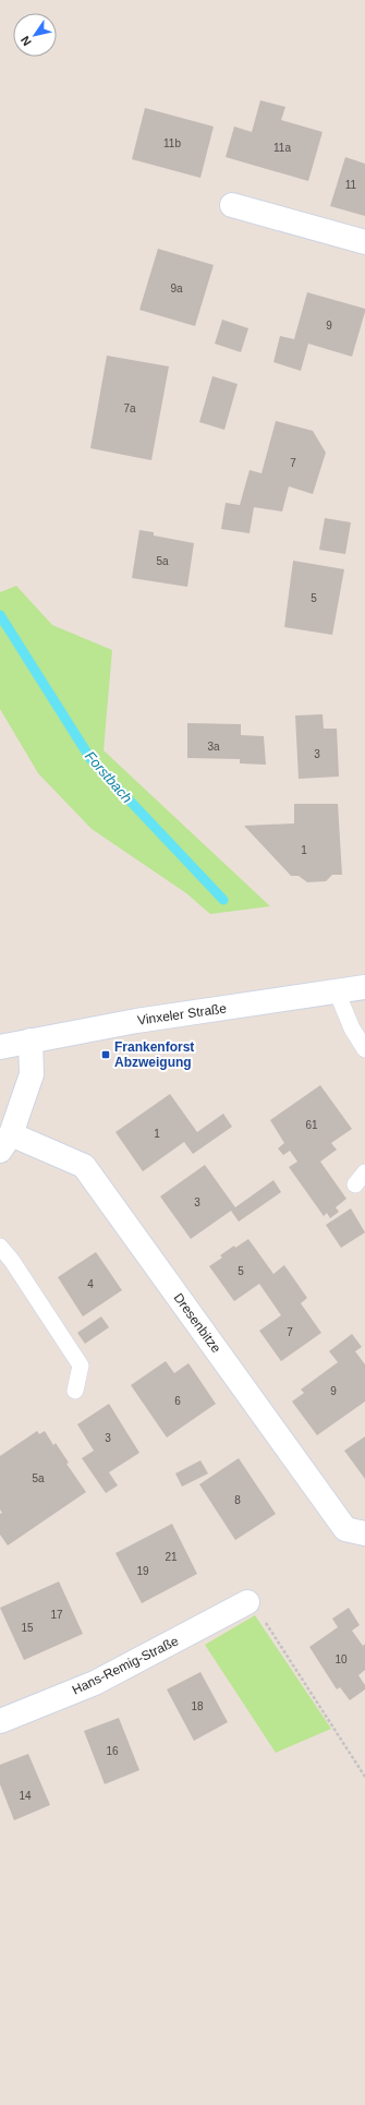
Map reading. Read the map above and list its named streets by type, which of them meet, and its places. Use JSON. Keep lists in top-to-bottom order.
{
  "streets": {
    "street": ["Vinxeler Straße", "Dresenbitze", "Hans-Remig-Straße"]
  },
  "water": ["Forstbach"],
  "places": {
    "transit": ["Frankenforst Abzweigung"]
  },
  "house_numbers": [
    "11b",
    "11a",
    "11",
    "9a",
    "9",
    "7a",
    "7",
    "5a",
    "5",
    "3a",
    "3",
    "1",
    "61",
    "1",
    "3",
    "5",
    "4",
    "7",
    "9",
    "6",
    "3",
    "5a",
    "8",
    "21",
    "19",
    "17",
    "15",
    "10",
    "18",
    "16",
    "14"
  ],
  "north": "bottom left"
}
